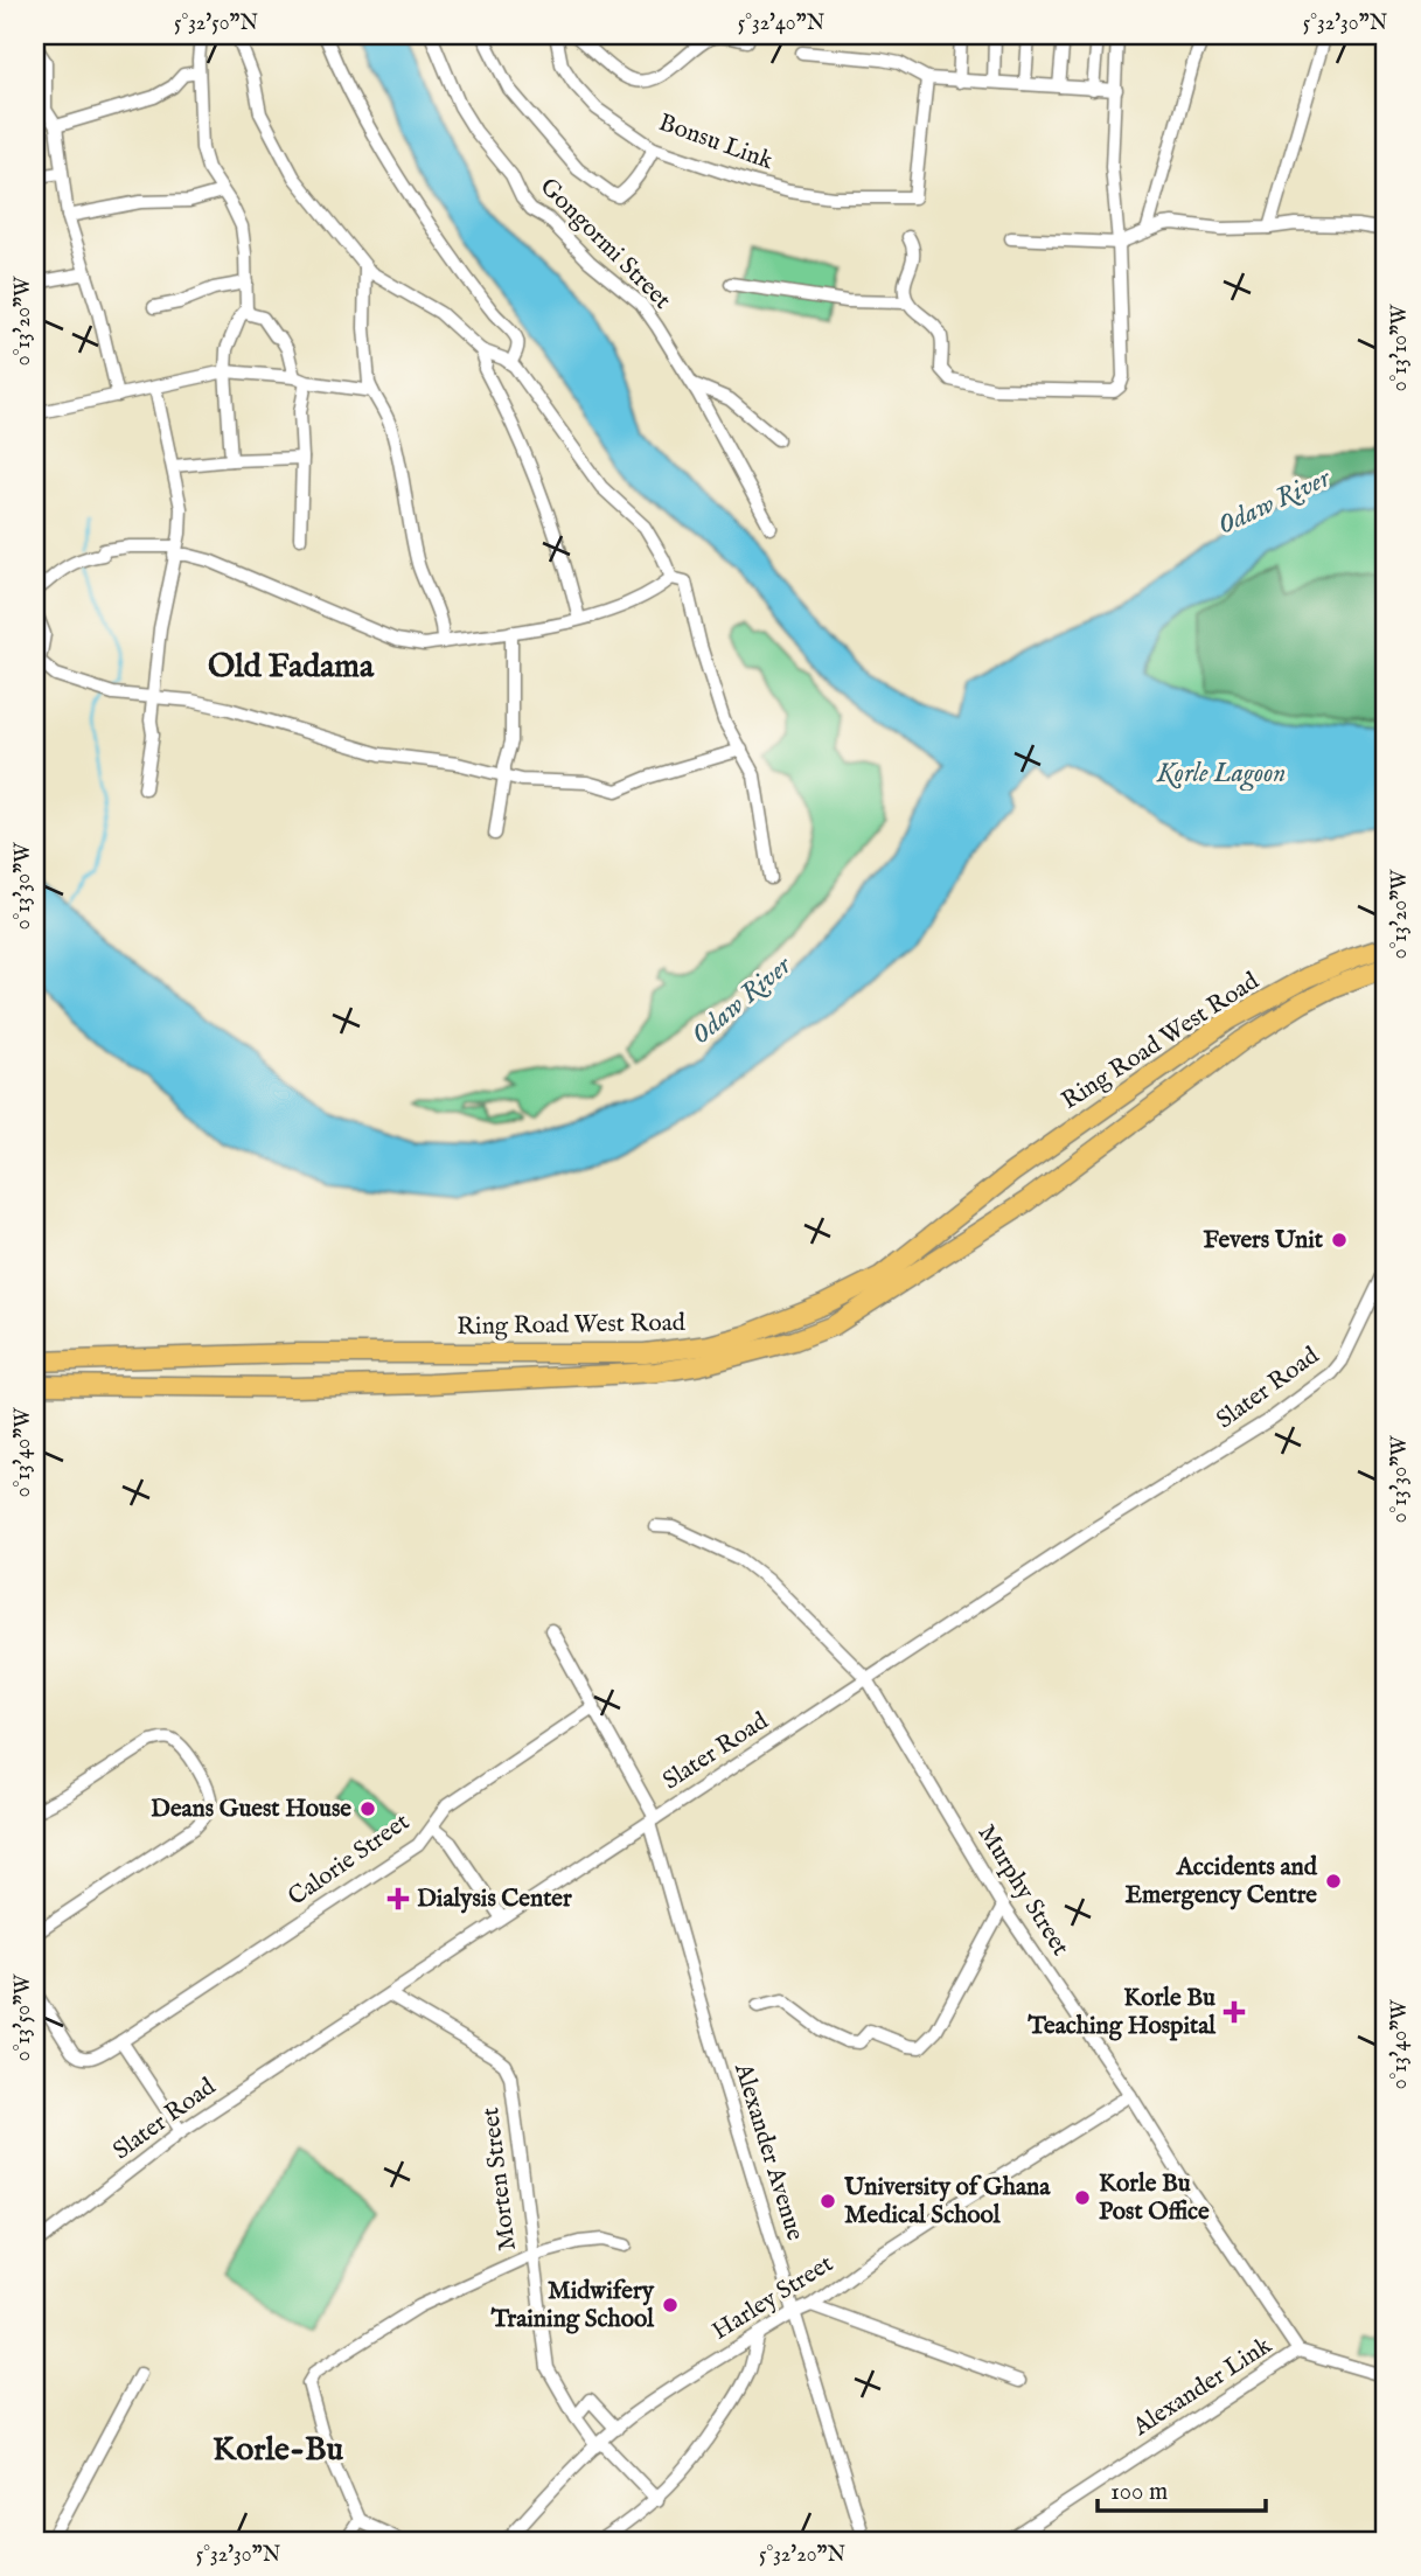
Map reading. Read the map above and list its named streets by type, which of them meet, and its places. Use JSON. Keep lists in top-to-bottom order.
{
  "streets": {
    "main road": ["Ring Road West Road"],
    "street": [
      "Bonsu Link",
      "Gongormi Street",
      "Slater Road",
      "Calorie Street",
      "Murphy Street",
      "Alexander Avenue",
      "Morten Street",
      "Harley Street",
      "Alexander Link"
    ]
  },
  "crossings": [
    ["Slater Road", "Murphy Street"],
    ["Slater Road", "Alexander Avenue"],
    ["Slater Road", "Morten Street"],
    ["Calorie Street", "Alexander Avenue"],
    ["Murphy Street", "Harley Street"],
    ["Murphy Street", "Alexander Link"],
    ["Alexander Avenue", "Harley Street"],
    ["Morten Street", "Harley Street"]
  ],
  "districts": ["Old Fadama", "Korle-Bu"],
  "water": ["Odaw River", "Korle Lagoon"],
  "places": {
    "other": [
      "Fevers Unit",
      "Deans Guest House",
      "Accidents and Emergency Centre",
      "Korle Bu Post Office",
      "University of Ghana Medical School",
      "Midwifery Training School"
    ],
    "health": ["Dialysis Center", "Korle Bu Teaching Hospital"]
  },
  "scale_bar": "100 m",
  "coordinates": [
    "5°32'50\"N",
    "5°32'40\"N",
    "5°32'30\"N",
    "0°13'20\"W",
    "0°13'10\"W",
    "0°13'30\"W",
    "0°13'40\"W",
    "0°13'50\"W",
    "5°32'20\"N"
  ]
}
